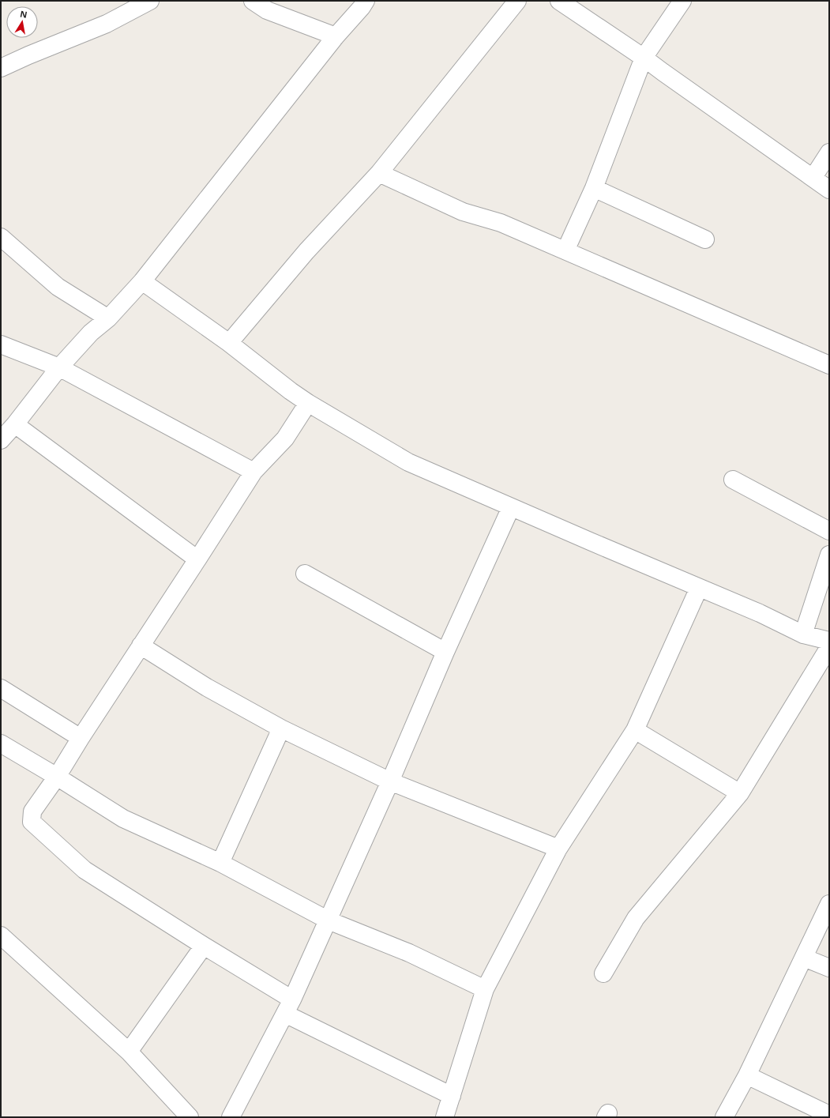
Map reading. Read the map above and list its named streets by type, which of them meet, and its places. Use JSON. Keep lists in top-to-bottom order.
{
  "north": "top"
}
